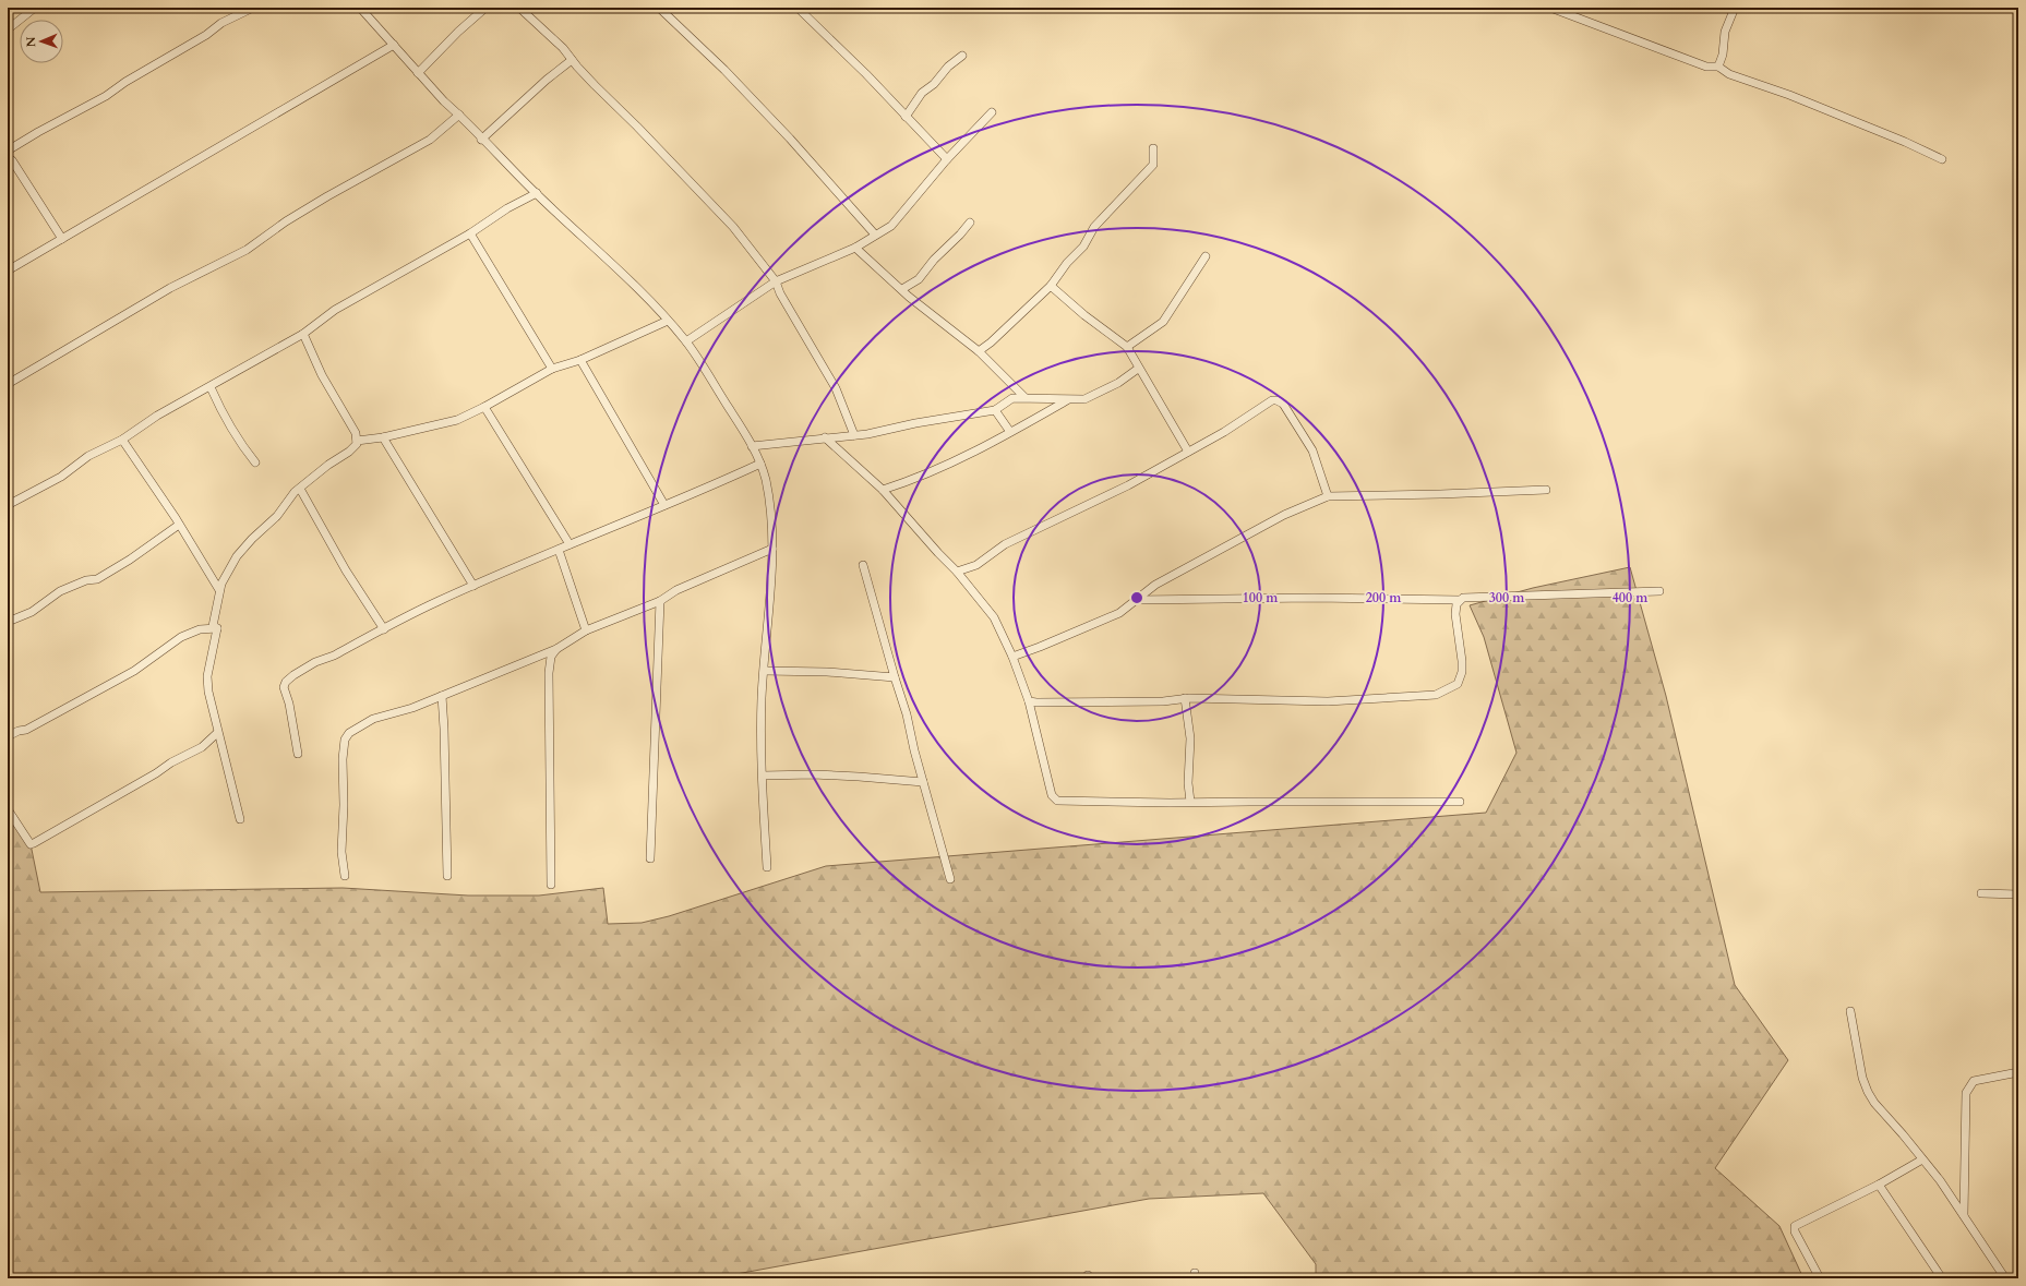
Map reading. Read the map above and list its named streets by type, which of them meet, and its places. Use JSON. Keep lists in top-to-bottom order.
{
  "north": "left",
  "rings": [
    "100 m",
    "200 m",
    "300 m",
    "400 m"
  ]
}
